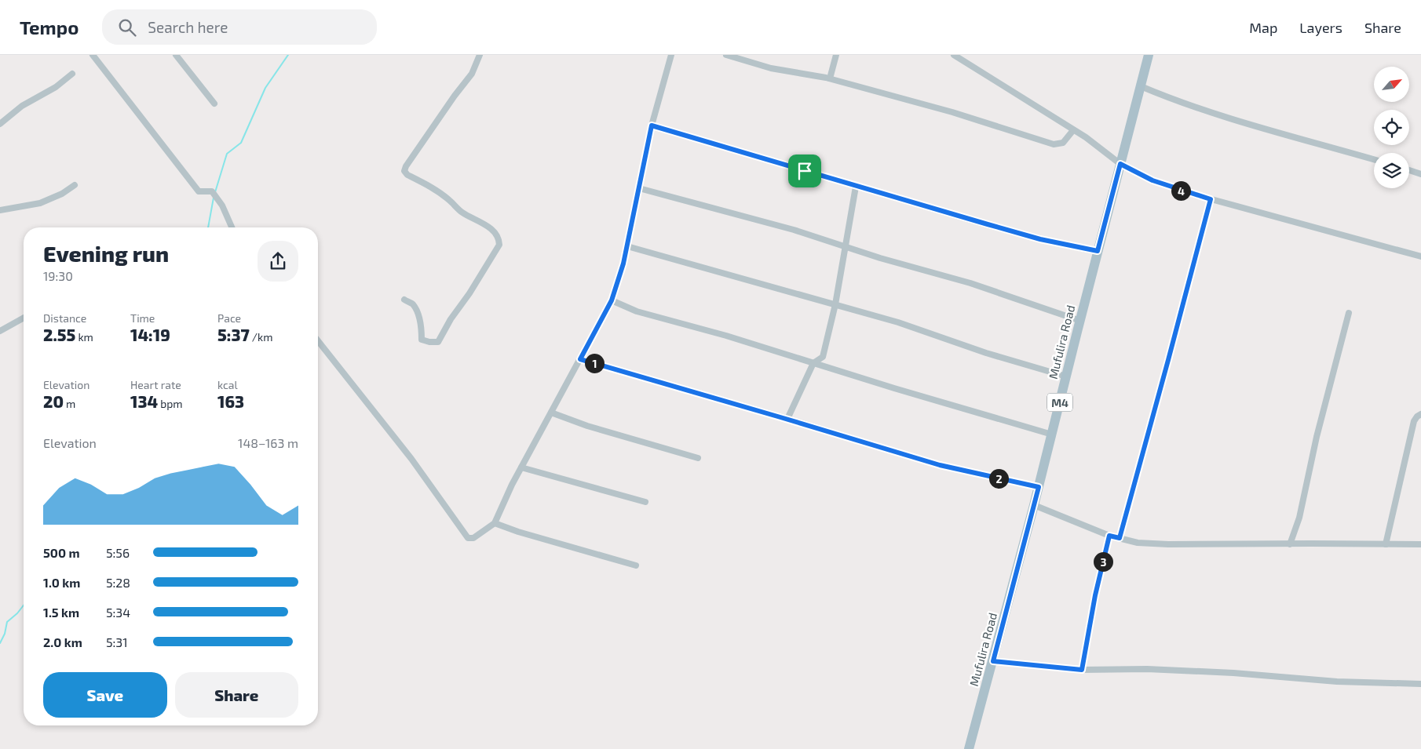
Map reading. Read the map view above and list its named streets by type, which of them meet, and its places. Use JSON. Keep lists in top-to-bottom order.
{
  "streets": {
    "main road": ["Mufulira Road", "M4"]
  },
  "north": "top right",
  "page": {
    "header": "Tempo",
    "search": "Search here",
    "nav": ["Map", "Layers", "Share"],
    "pins": [
      "4",
      "1",
      "2",
      "3"
    ],
    "heading": ["Evening run", "19:30"],
    "stats": [
      ["Distance", "2.55 km"],
      ["Time", "14:19"],
      ["Pace", "5:37 /km"],
      ["Elevation", "20 m"],
      ["Heart rate", "134 bpm"],
      ["kcal", "163"]
    ],
    "chart": ["Elevation", "148–163 m"],
    "list": [
      {
        "name": "500 m",
        "note": "5:56"
      },
      {
        "name": "1.0 km",
        "note": "5:28"
      },
      {
        "name": "1.5 km",
        "note": "5:34"
      },
      {
        "name": "2.0 km",
        "note": "5:31"
      }
    ],
    "buttons": ["Save", "Share"]
  }
}
